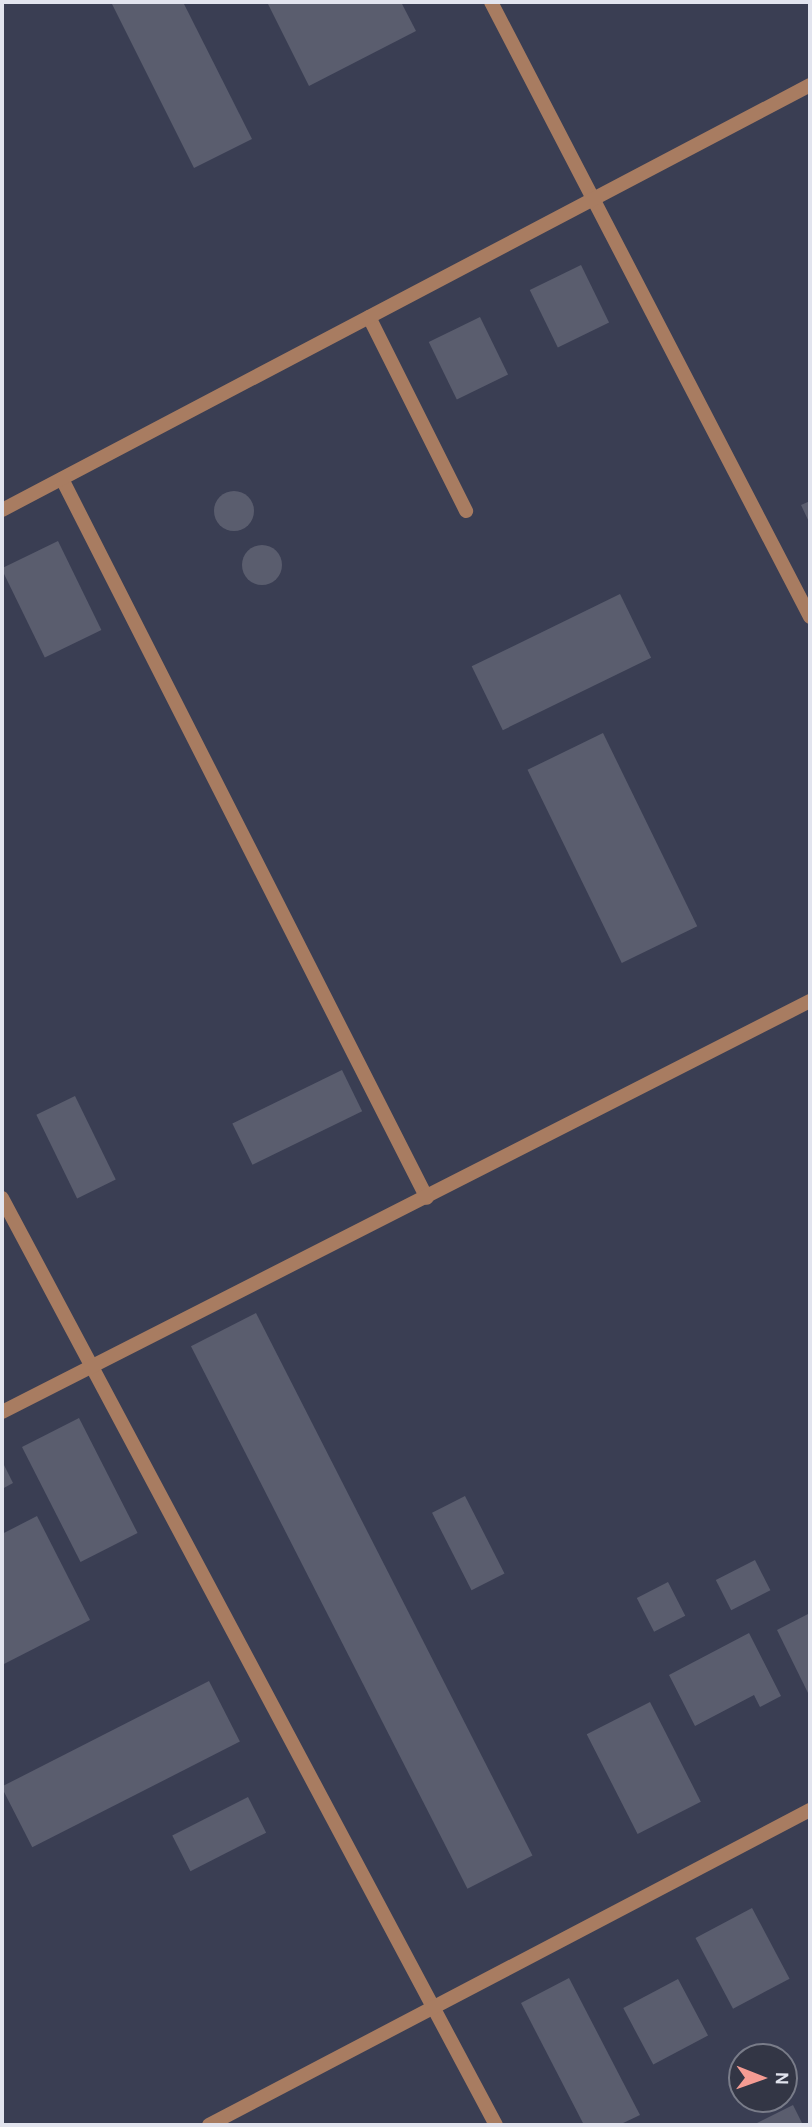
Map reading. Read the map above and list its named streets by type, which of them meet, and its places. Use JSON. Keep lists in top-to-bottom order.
{
  "north": "right"
}
